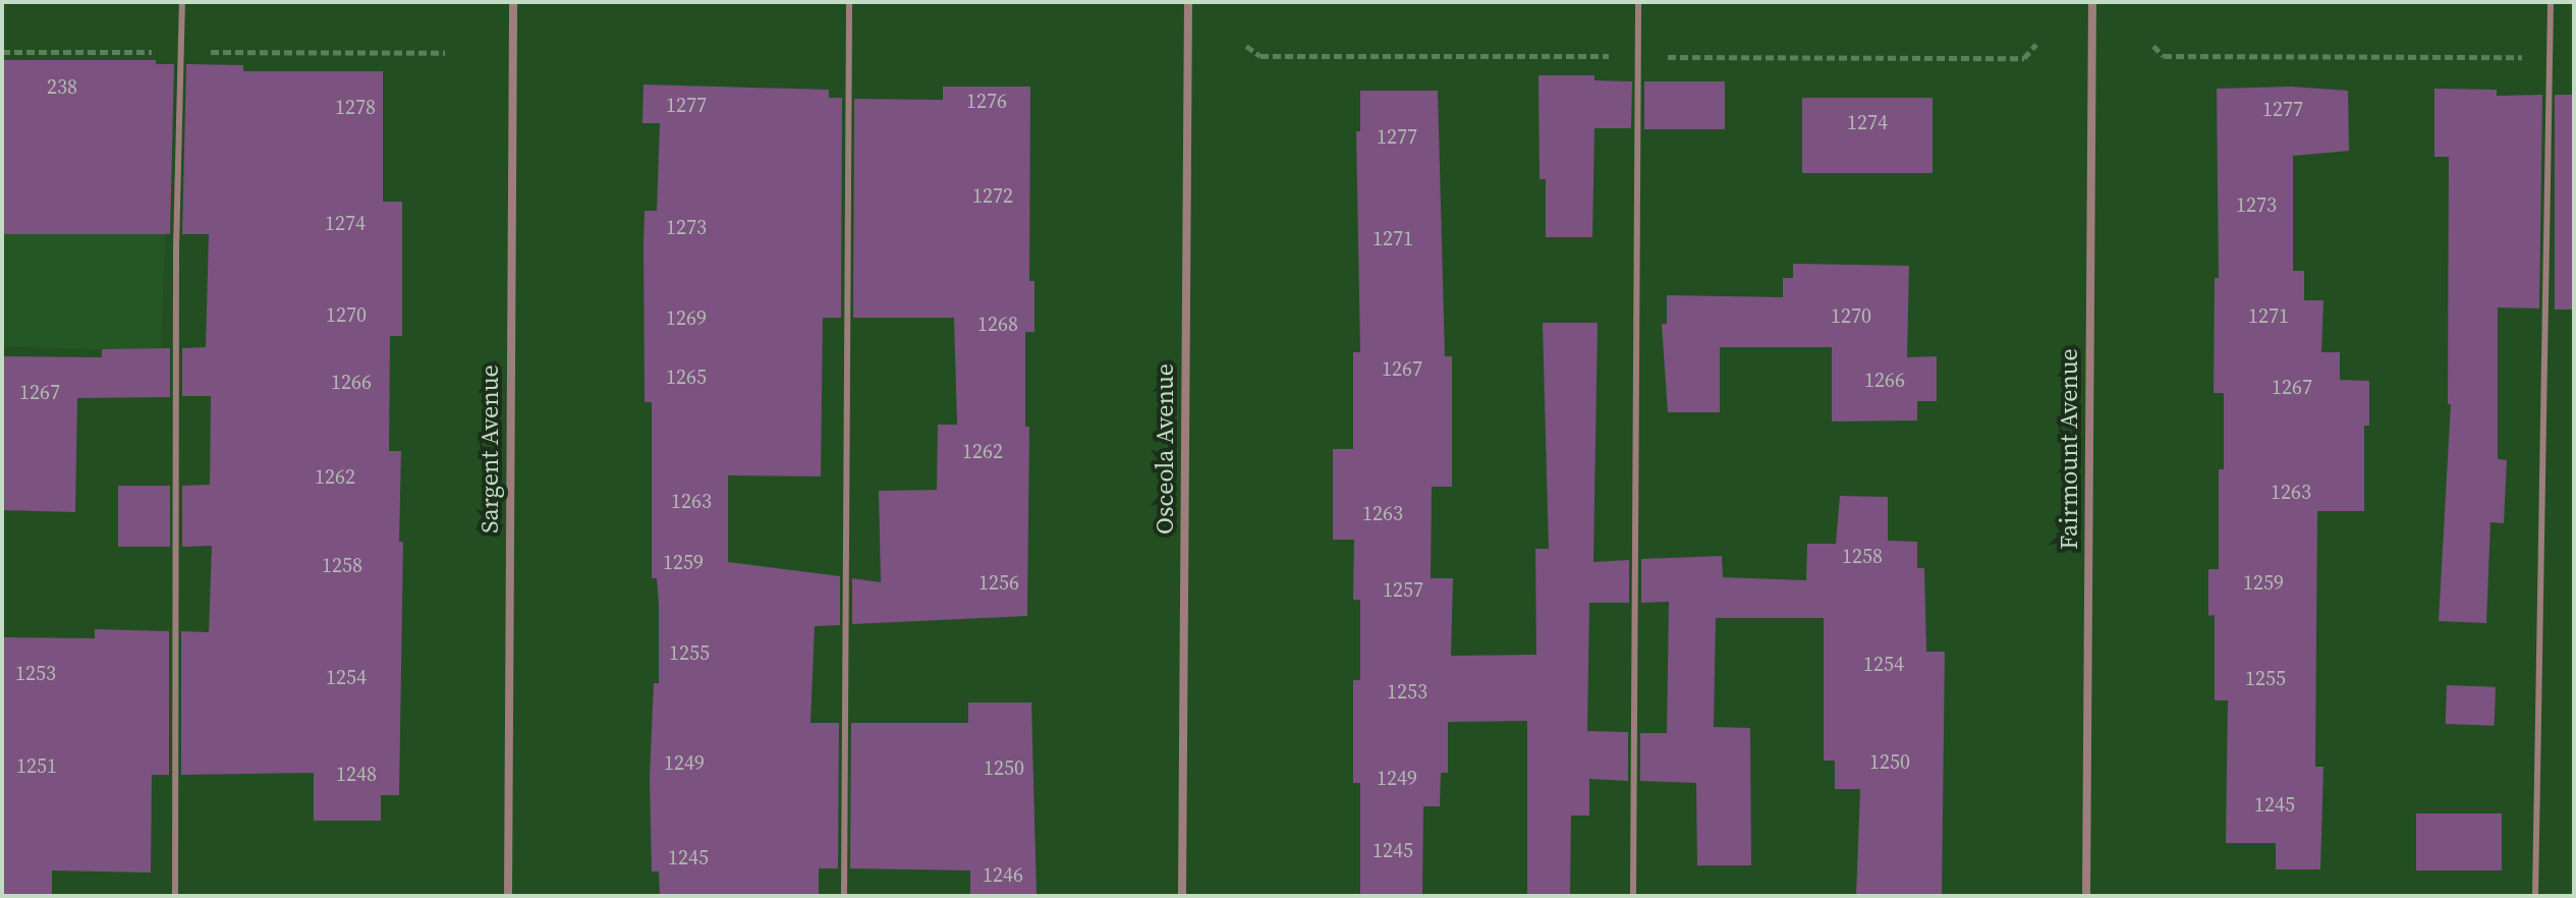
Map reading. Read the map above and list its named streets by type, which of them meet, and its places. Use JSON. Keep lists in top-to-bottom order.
{
  "streets": {
    "street": ["Sargent Avenue", "Osceola Avenue", "Fairmount Avenue"]
  },
  "house_numbers": [
    "238",
    "1276",
    "1277",
    "1278",
    "1277",
    "1274",
    "1277",
    "1272",
    "1273",
    "1274",
    "1273",
    "1271",
    "1270",
    "1270",
    "1271",
    "1269",
    "1268",
    "1267",
    "1265",
    "1266",
    "1266",
    "1267",
    "1267",
    "1262",
    "1262",
    "1263",
    "1263",
    "1263",
    "1258",
    "1259",
    "1258",
    "1256",
    "1259",
    "1257",
    "1255",
    "1254",
    "1253",
    "1254",
    "1255",
    "1253",
    "1250",
    "1249",
    "1251",
    "1250",
    "1248",
    "1249",
    "1245",
    "1245",
    "1245",
    "1246"
  ]
}
